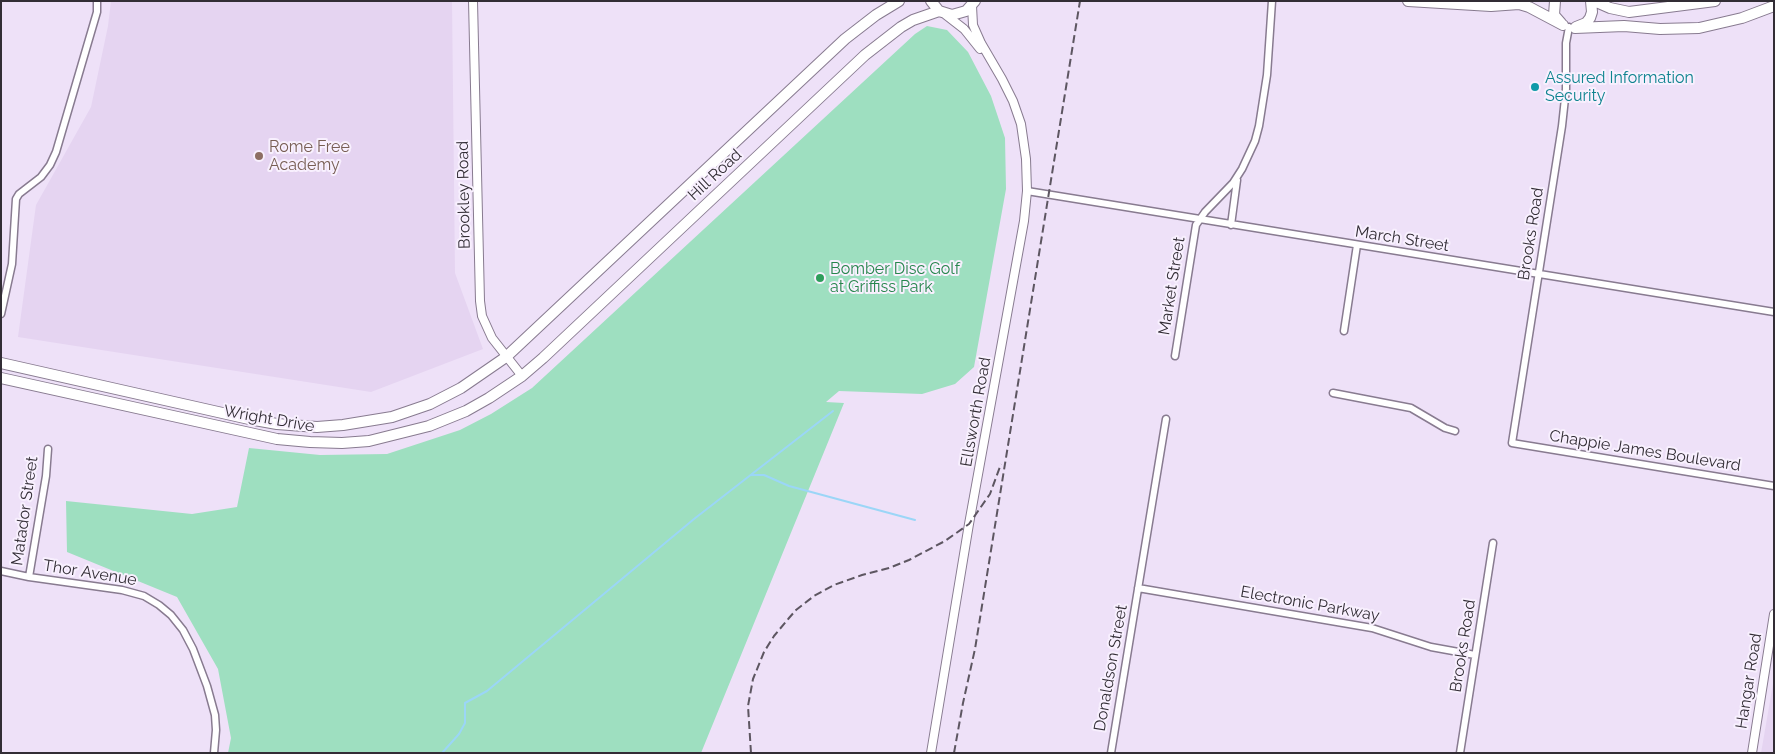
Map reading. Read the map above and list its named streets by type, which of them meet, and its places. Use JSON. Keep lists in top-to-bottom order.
{
  "streets": {
    "main road": ["Hill Road", "Wright Drive"],
    "street": [
      "Brookley Road",
      "Brooks Road",
      "March Street",
      "Market Street",
      "Ellsworth Road",
      "Chappie James Boulevard",
      "Matador Street",
      "Thor Avenue",
      "Electronic Parkway",
      "Donaldson Street",
      "Hangar Road"
    ]
  },
  "crossings": [
    ["Hill Road", "Brookley Road"],
    ["Hill Road", "Ellsworth Road"],
    ["Hill Road", "Wright Drive"],
    ["Brookley Road", "Wright Drive"],
    ["Brooks Road", "March Street"],
    ["Brooks Road", "Chappie James Boulevard"],
    ["Brooks Road", "Electronic Parkway"],
    ["March Street", "Market Street"],
    ["March Street", "Ellsworth Road"],
    ["Matador Street", "Thor Avenue"],
    ["Electronic Parkway", "Donaldson Street"]
  ],
  "places": ["Assured Information Security", "Rome Free Academy", "Bomber Disc Golf at Griffiss Park"]
}
